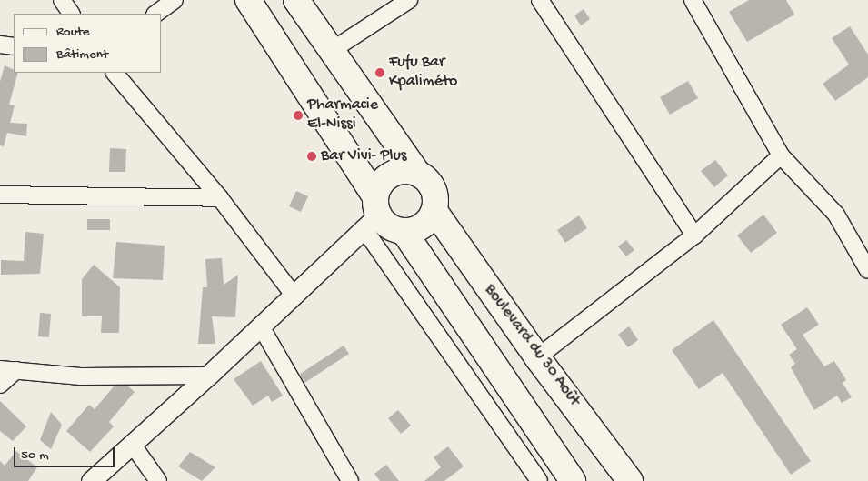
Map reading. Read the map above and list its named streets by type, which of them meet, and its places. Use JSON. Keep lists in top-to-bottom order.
{
  "streets": {
    "highway": ["Boulevard du 30 Août"]
  },
  "places": ["Fufu Bar Kpaliméto", "Pharmacie El-Nissi", "Bar Vivi- Plus"],
  "legend": ["Route", "Bâtiment"],
  "scale_bar": "50 m"
}
